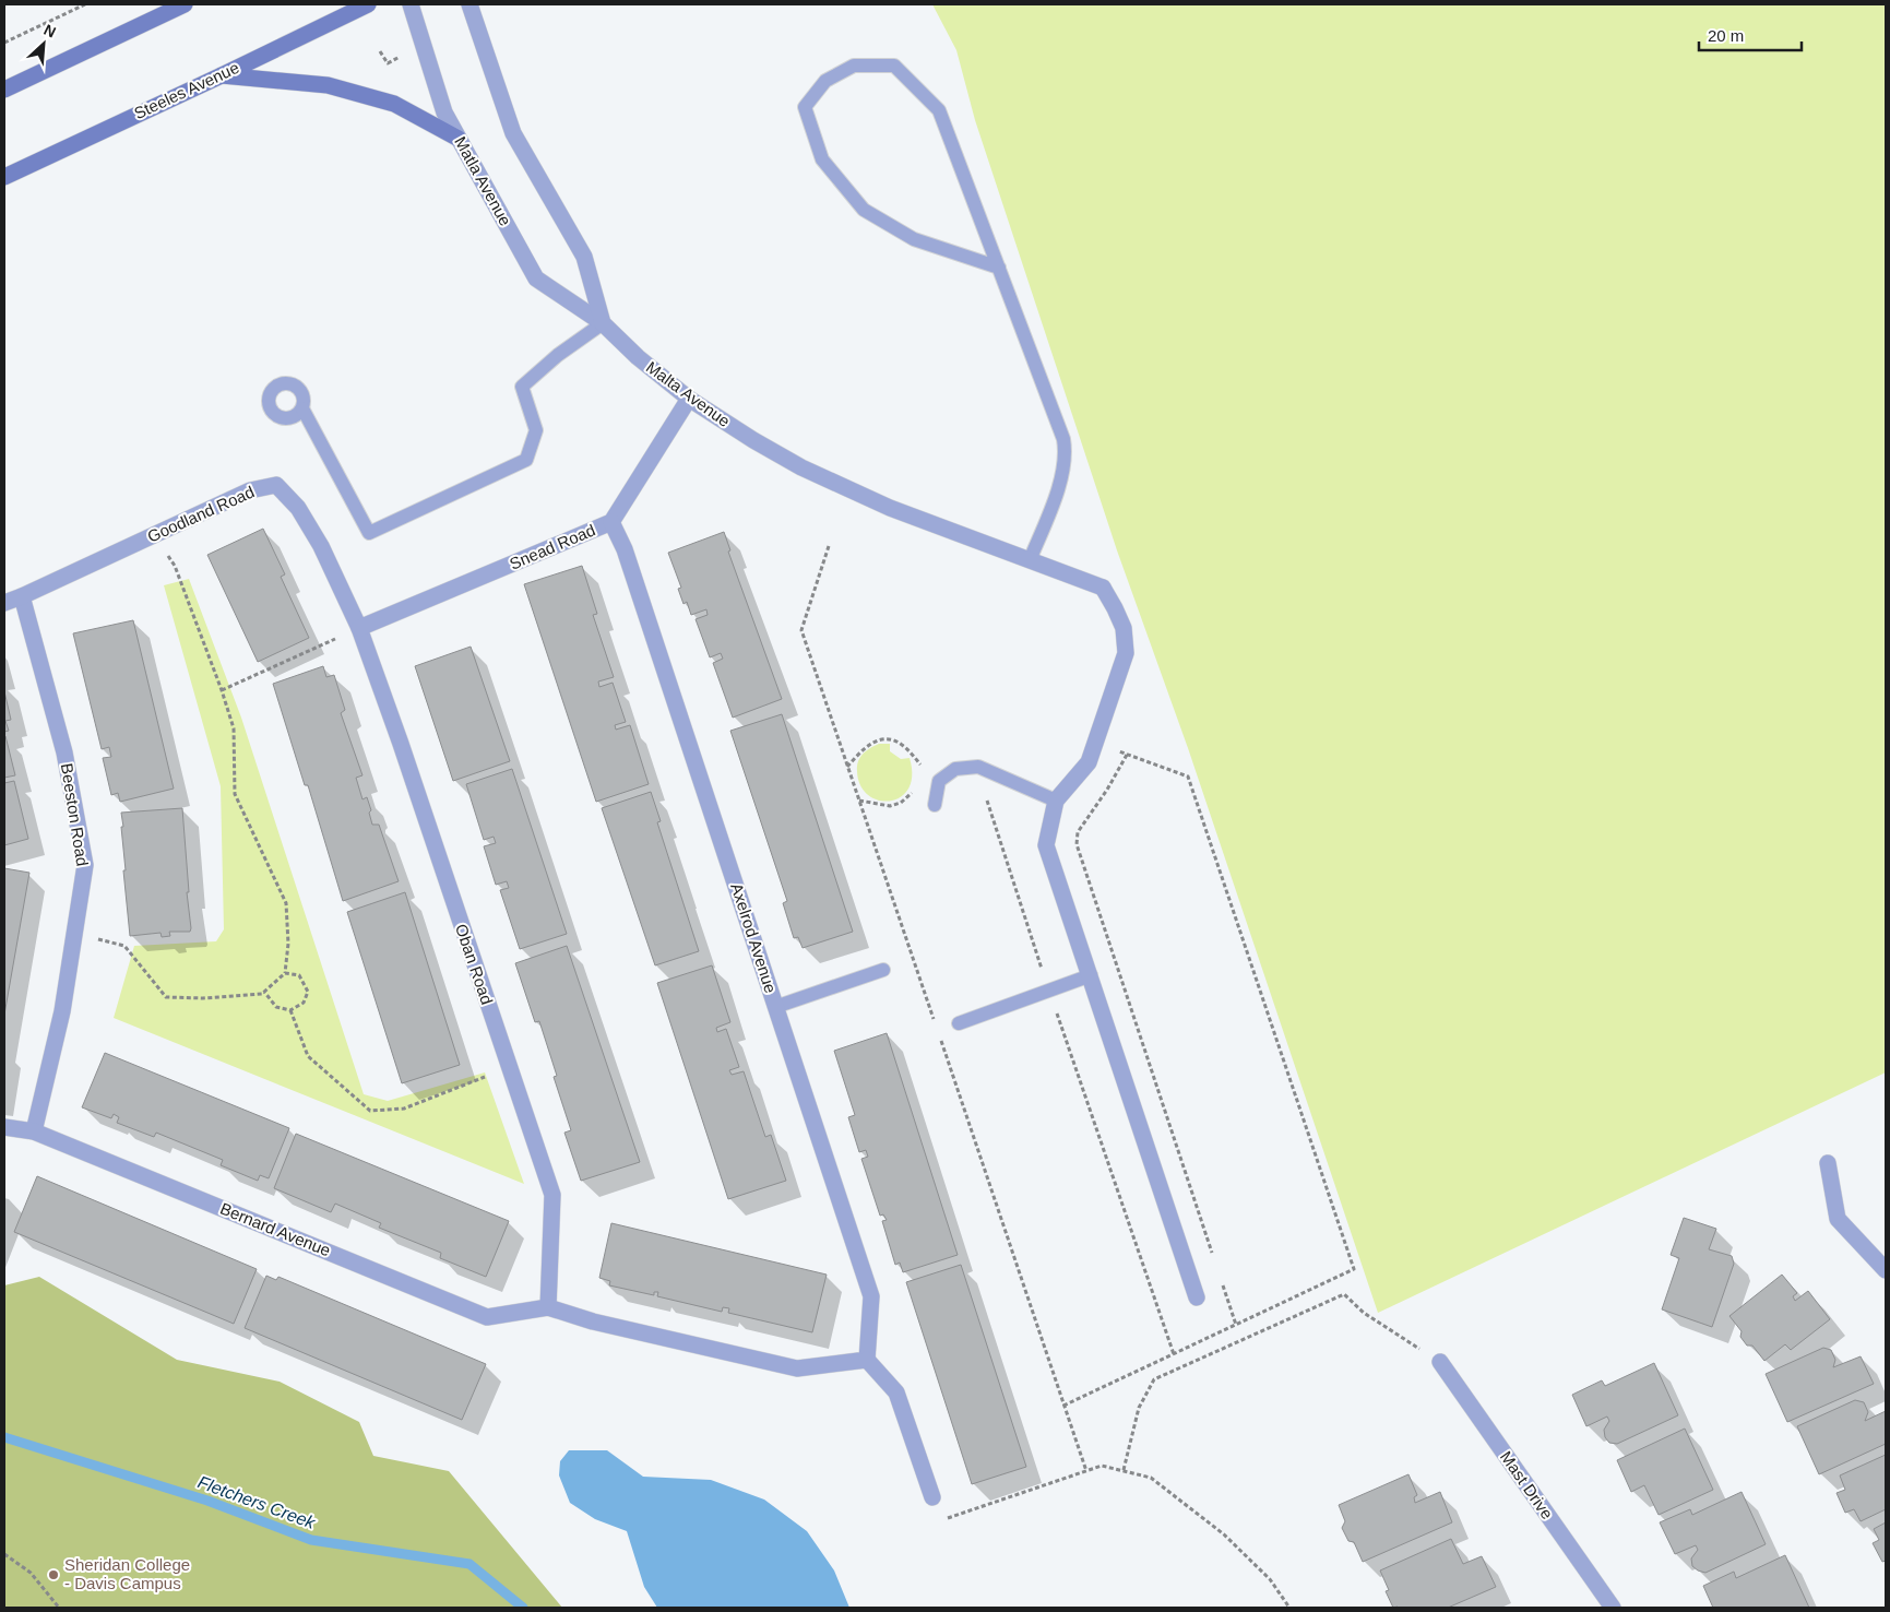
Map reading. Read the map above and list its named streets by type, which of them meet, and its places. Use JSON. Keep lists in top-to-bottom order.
{
  "streets": {
    "main road": ["Steeles Avenue"],
    "street": [
      "Matla Avenue",
      "Malta Avenue",
      "Goodland Road",
      "Snead Road",
      "Beeston Road",
      "Axelrod Avenue",
      "Oban Road",
      "Bernard Avenue",
      "Mast Drive"
    ]
  },
  "crossings": [
    ["Matla Avenue", "Malta Avenue"],
    ["Malta Avenue", "Snead Road"],
    ["Goodland Road", "Snead Road"],
    ["Goodland Road", "Beeston Road"],
    ["Goodland Road", "Oban Road"],
    ["Snead Road", "Axelrod Avenue"],
    ["Snead Road", "Oban Road"],
    ["Beeston Road", "Bernard Avenue"],
    ["Oban Road", "Bernard Avenue"]
  ],
  "water": ["Fletchers Creek"],
  "places": ["Sheridan College - Davis Campus"],
  "scale_bar": "20 m",
  "north": "top right"
}
